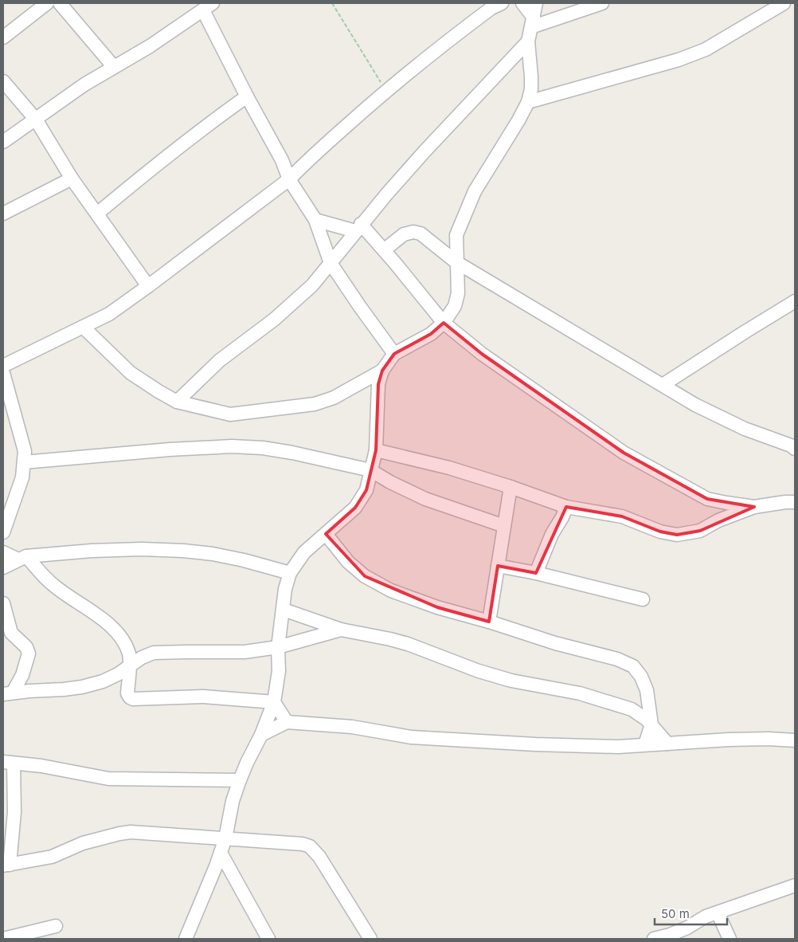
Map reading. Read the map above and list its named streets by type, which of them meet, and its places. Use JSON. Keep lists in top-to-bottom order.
{
  "scale_bar": "50 m"
}
